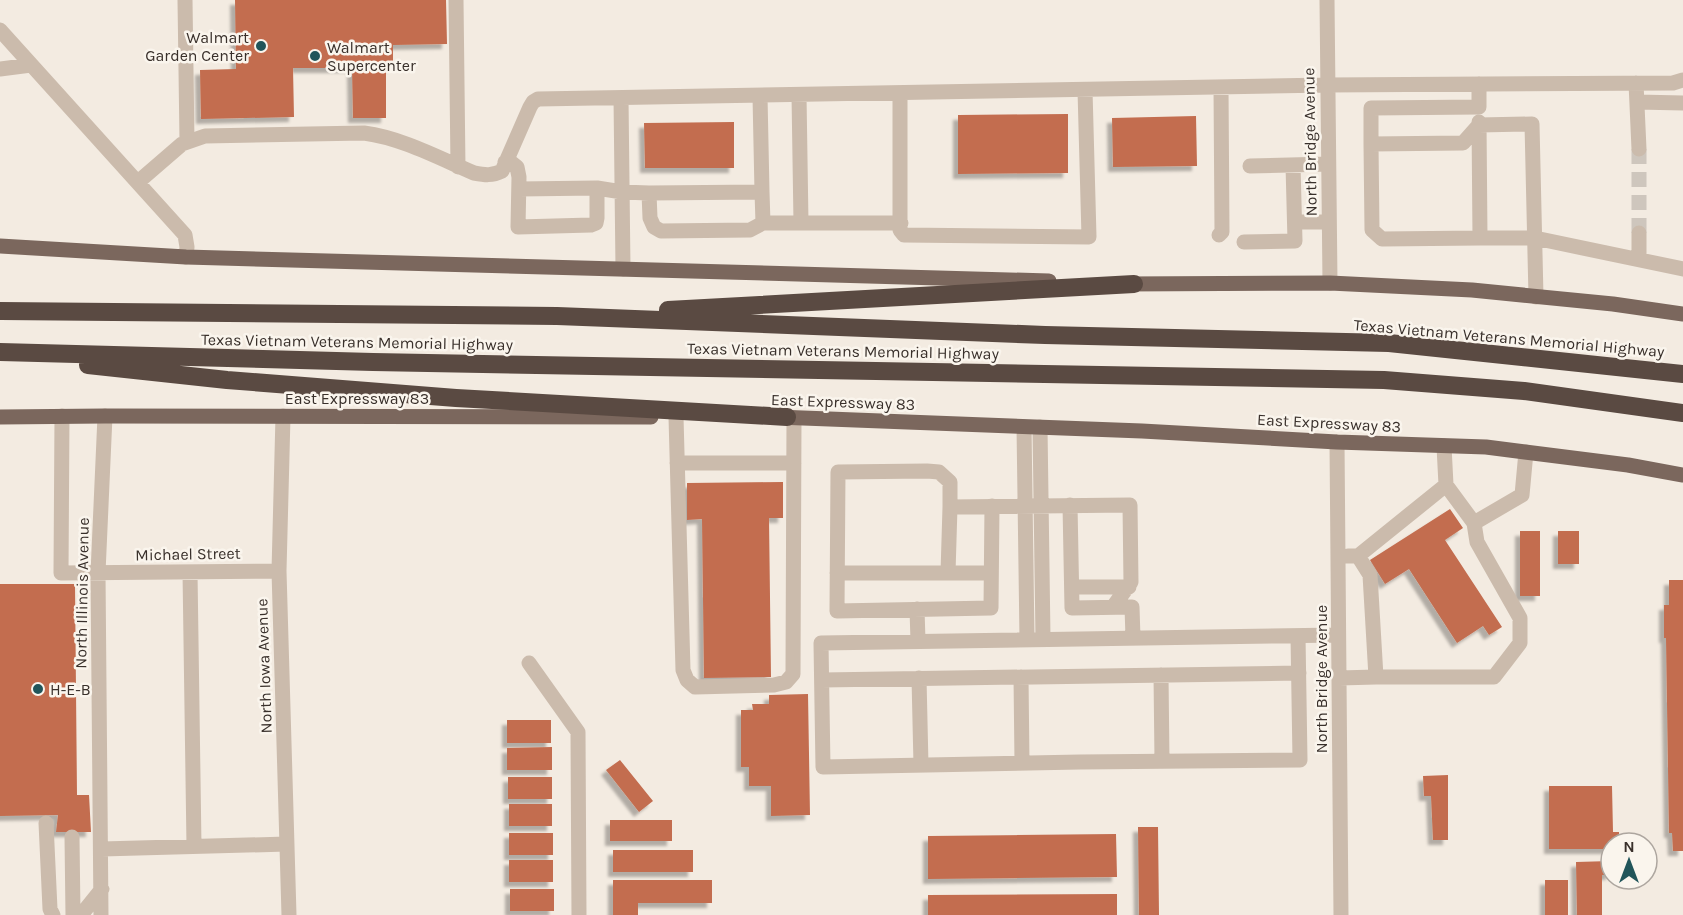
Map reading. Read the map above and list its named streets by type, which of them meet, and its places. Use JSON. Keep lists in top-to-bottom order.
{
  "streets": {
    "highway": ["Texas Vietnam Veterans Memorial Highway"],
    "main road": ["East Expressway 83"],
    "street": [
      "North Bridge Avenue",
      "Michael Street",
      "North Illinois Avenue",
      "North Iowa Avenue"
    ]
  },
  "crossings": [
    ["North Bridge Avenue", "East Expressway 83"],
    ["East Expressway 83", "Michael Street"],
    ["East Expressway 83", "North Illinois Avenue"],
    ["East Expressway 83", "North Iowa Avenue"],
    ["Michael Street", "North Illinois Avenue"],
    ["Michael Street", "North Iowa Avenue"]
  ],
  "places": ["Walmart Garden Center", "Walmart Supercenter", "H-E-B"],
  "north": "top"
}
